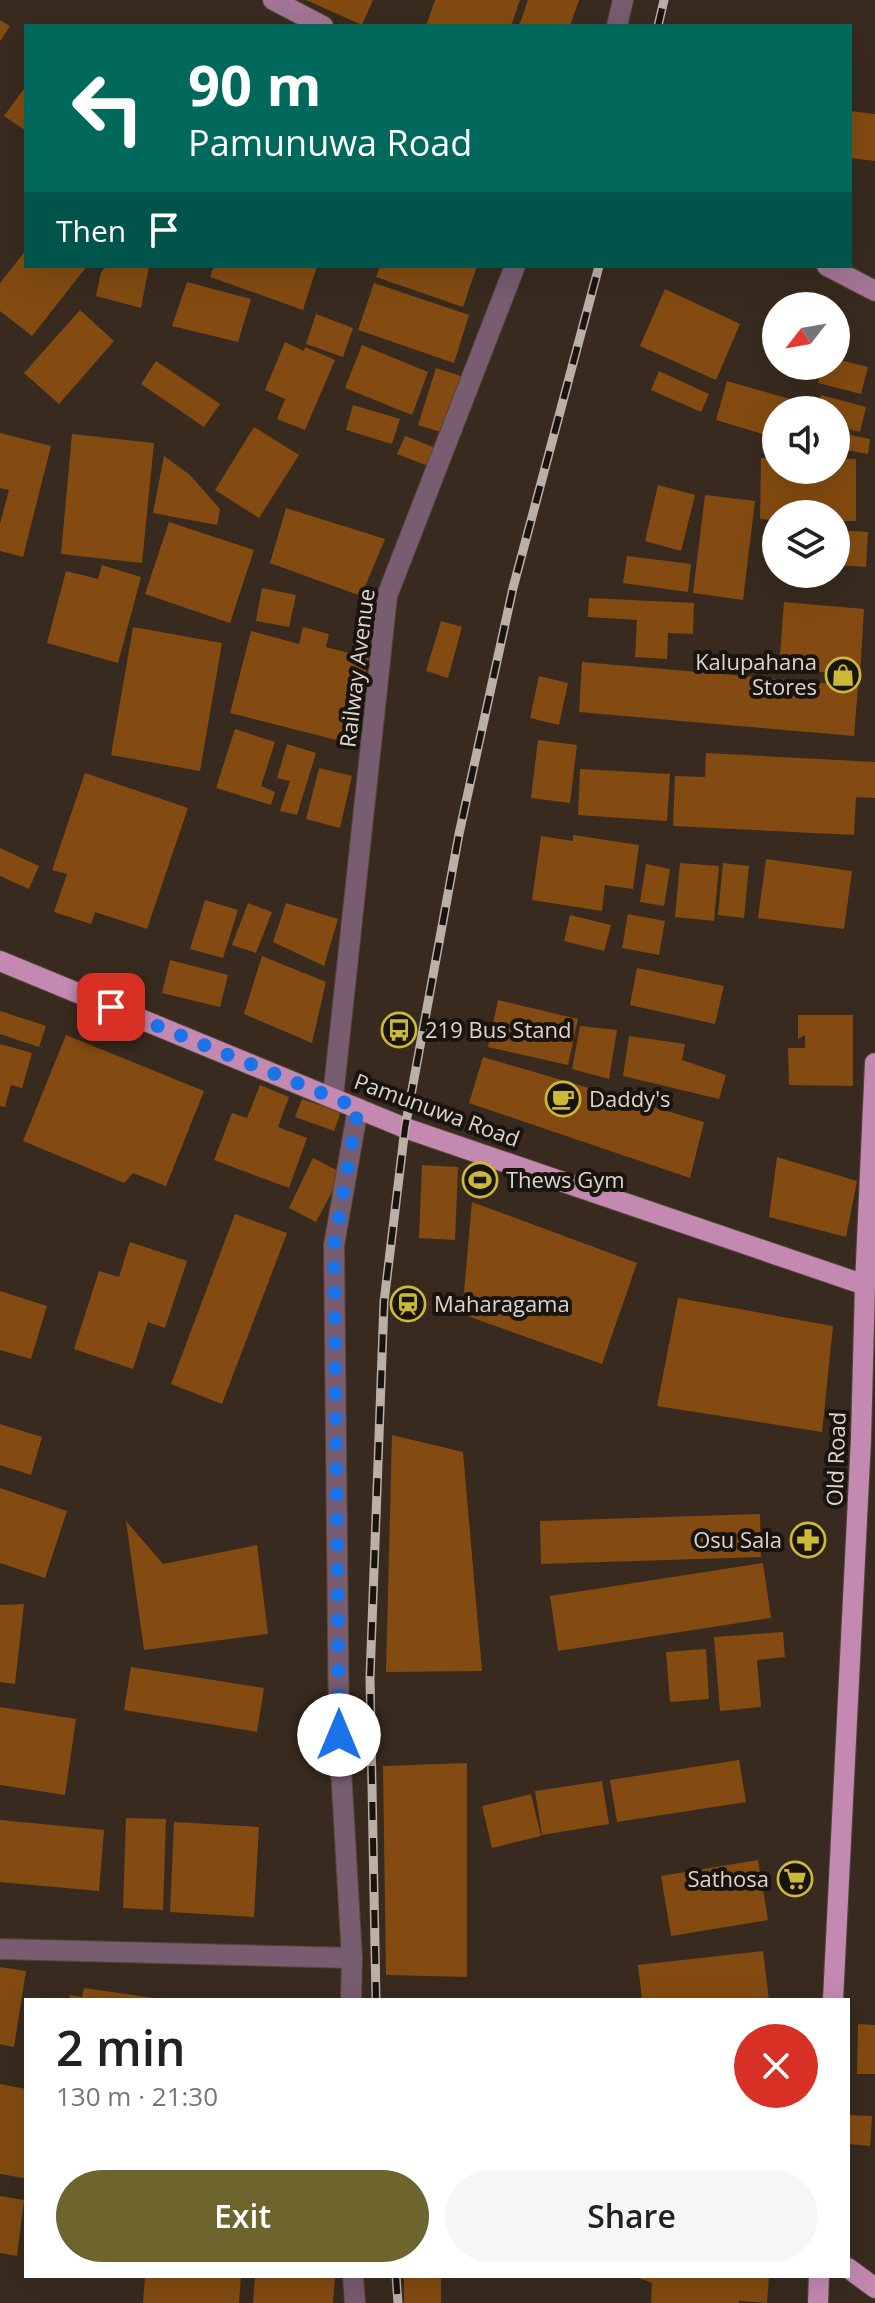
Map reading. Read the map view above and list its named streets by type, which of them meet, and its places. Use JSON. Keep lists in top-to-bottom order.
{
  "streets": {
    "main road": ["Pamunuwa Road", "Old Road"],
    "street": ["Railway Avenue"]
  },
  "crossings": [
    ["Railway Avenue", "Pamunuwa Road"],
    ["Pamunuwa Road", "Old Road"]
  ],
  "places": {
    "shop": ["Kalupahana Stores"],
    "bus stop": ["219 Bus Stand"],
    "cafe": ["Daddy's"],
    "sports": ["Thews Gym"],
    "station": ["Maharagama"],
    "pharmacy": ["Osu Sala"],
    "supermarket": ["Sathosa"]
  },
  "north": "bottom left",
  "page": {
    "turn": ["90 m", "Pamunuwa Road"],
    "then": "Then",
    "heading": ["2 min", "130 m · 21:30"],
    "buttons": ["Exit", "Share"]
  }
}
